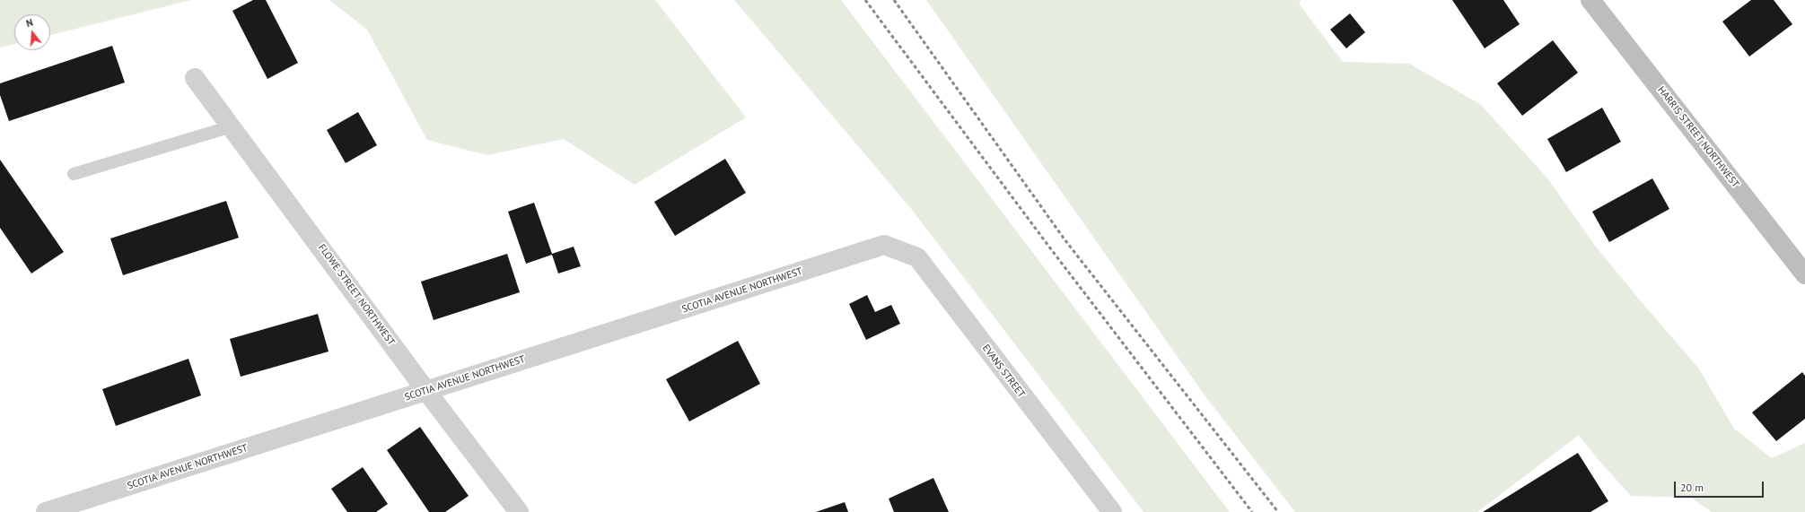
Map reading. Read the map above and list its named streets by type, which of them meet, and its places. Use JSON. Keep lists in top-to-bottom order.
{
  "streets": {
    "street": [
      "HARRIS STREET NORTHWEST",
      "SCOTIA AVENUE NORTHWEST",
      "FLOWE STREET NORTHWEST",
      "EVANS STREET"
    ]
  },
  "crossings": [
    ["SCOTIA AVENUE NORTHWEST", "FLOWE STREET NORTHWEST"],
    ["SCOTIA AVENUE NORTHWEST", "EVANS STREET"]
  ],
  "scale_bar": "20 m",
  "north": "top"
}
